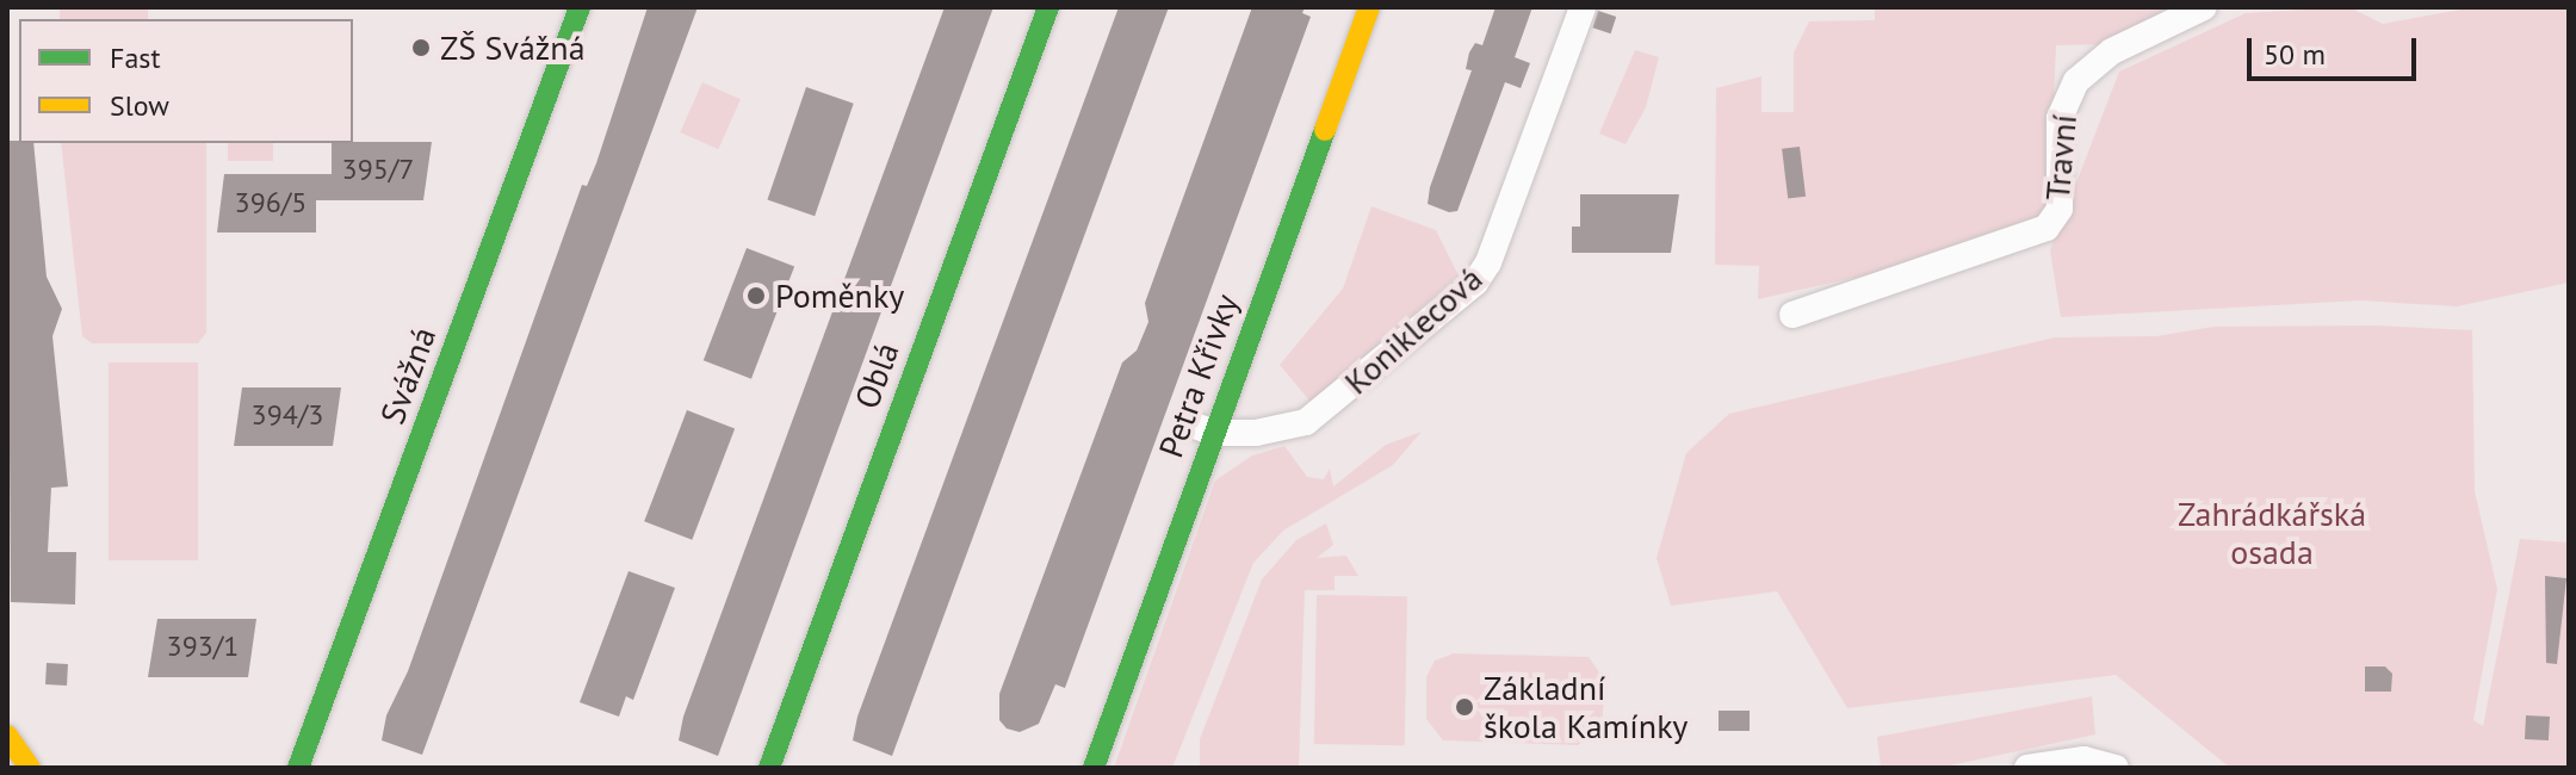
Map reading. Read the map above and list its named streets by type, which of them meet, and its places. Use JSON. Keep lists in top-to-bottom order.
{
  "streets": {
    "street": [
      "Travní",
      "Koniklecová",
      "Svážná",
      "Oblá",
      "Petra Křivky"
    ]
  },
  "crossings": [
    ["Koniklecová", "Petra Křivky"]
  ],
  "parks": ["Zahrádkářská osada"],
  "places": ["ZŠ Svážná", "Poměnky", "Základní škola Kamínky"],
  "house_numbers": [
    "395/7",
    "396/5",
    "394/3",
    "393/1"
  ],
  "legend": ["Fast", "Slow"],
  "scale_bar": "50 m"
}
